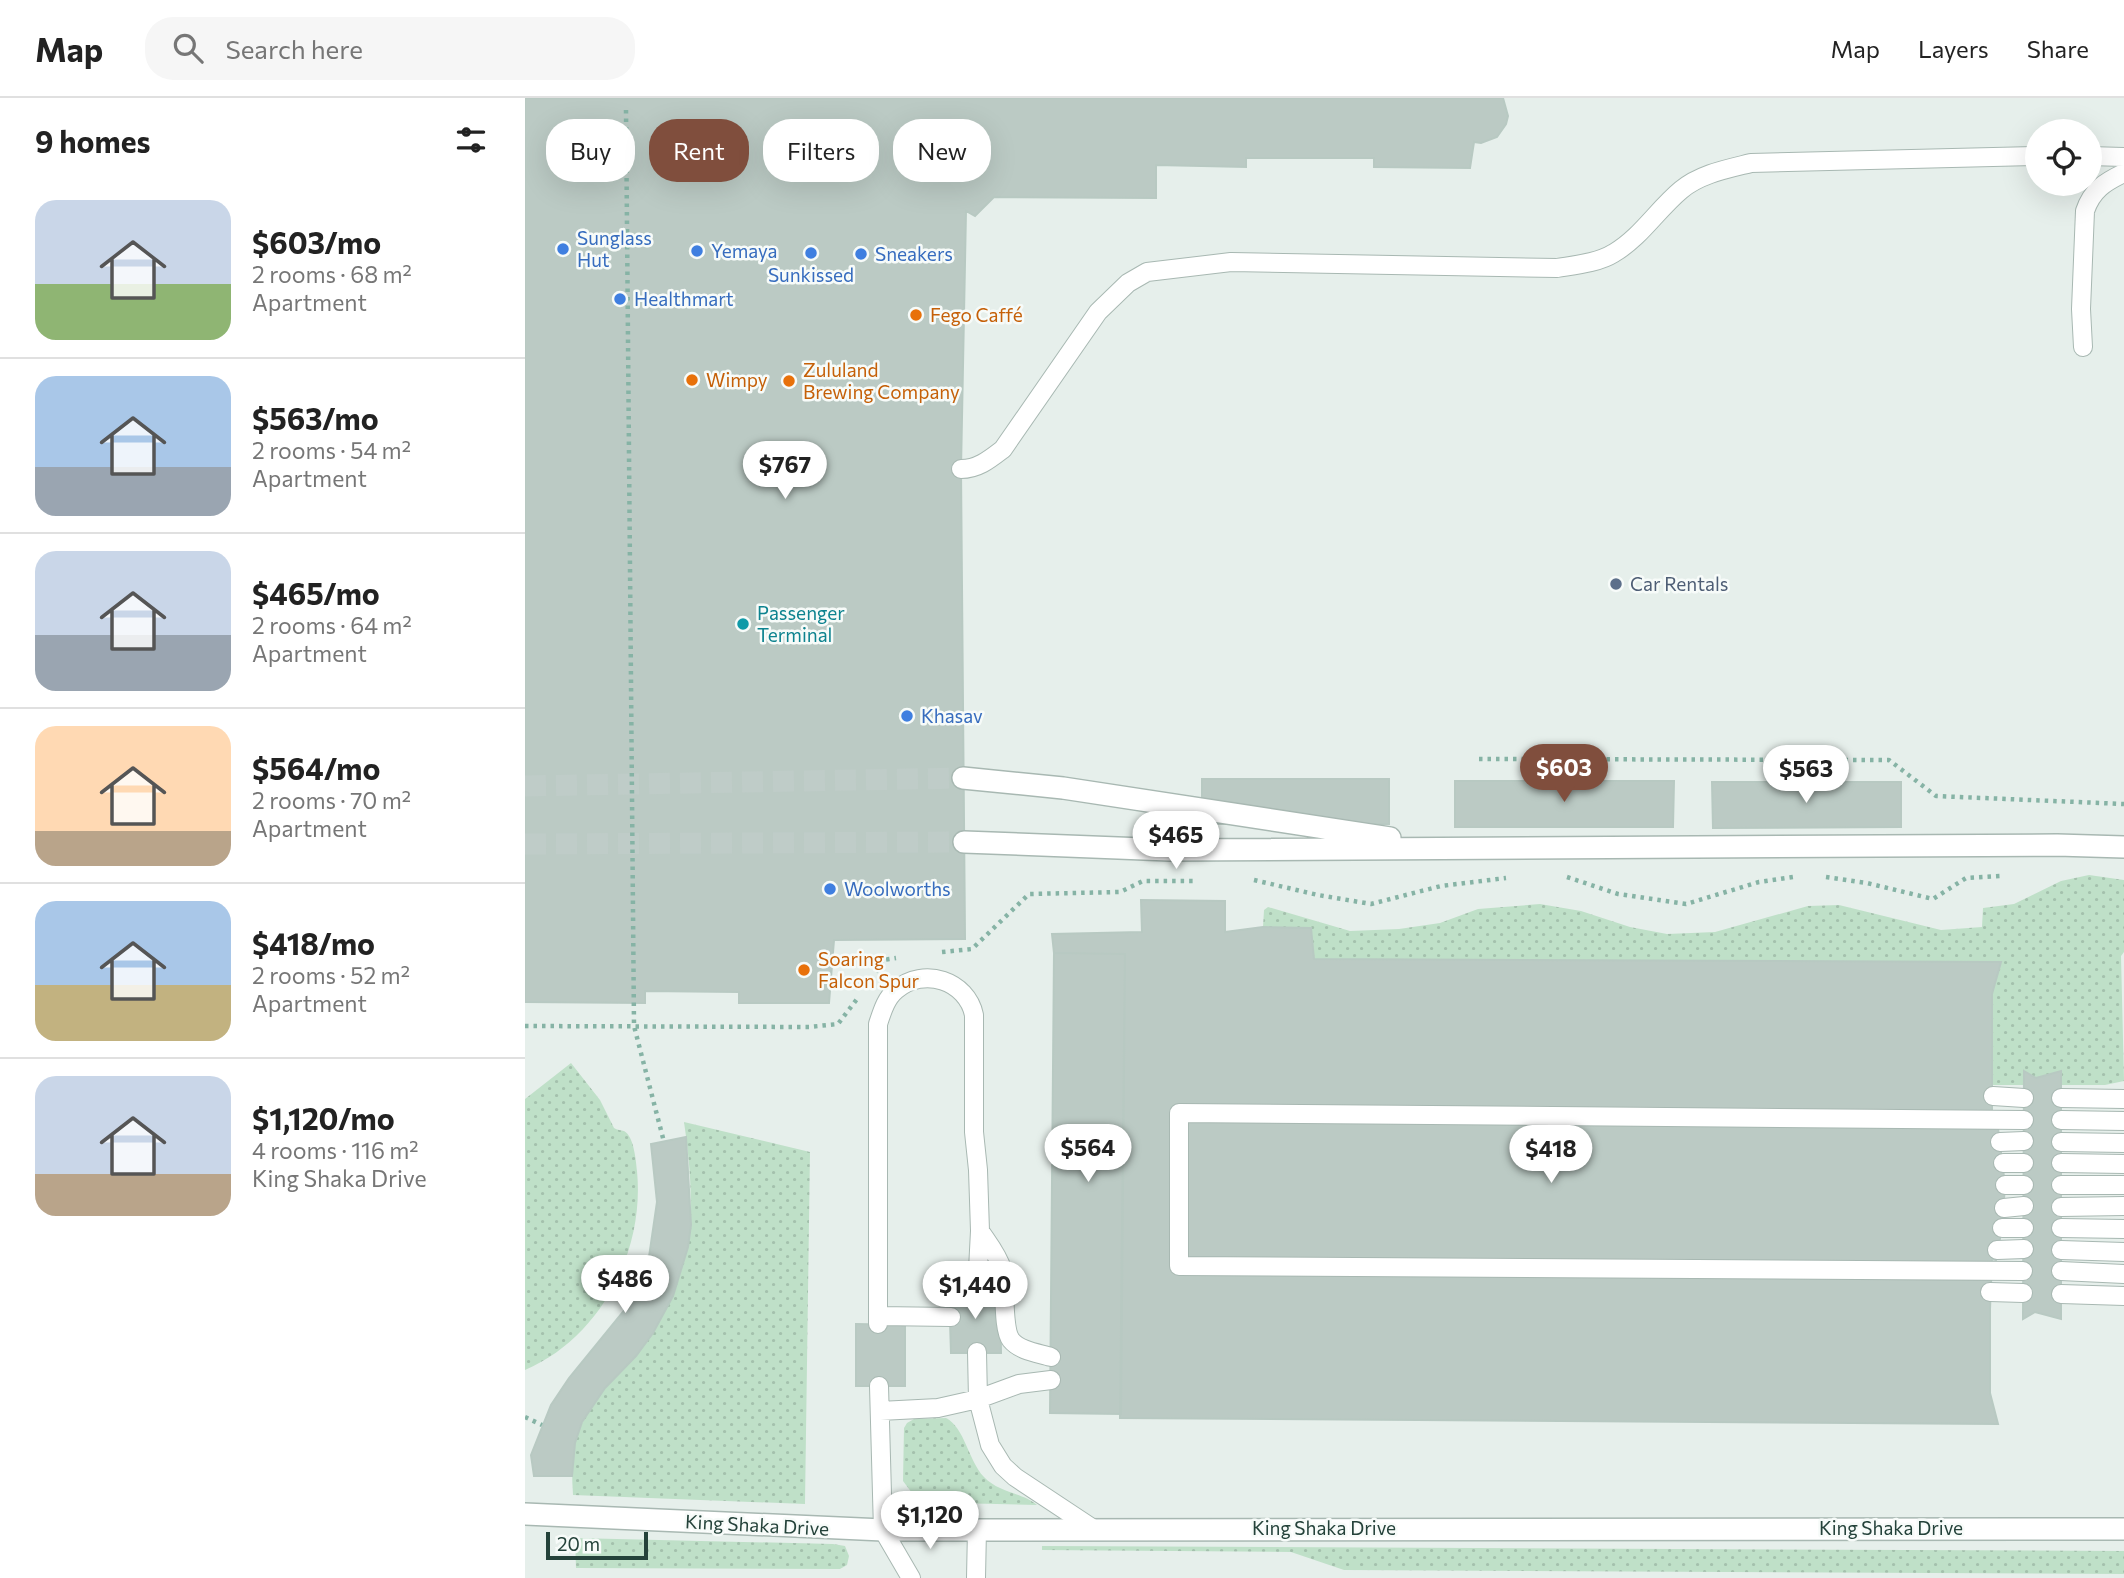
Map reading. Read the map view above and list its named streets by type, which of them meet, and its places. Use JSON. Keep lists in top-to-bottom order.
{
  "streets": {
    "street": ["King Shaka Drive"]
  },
  "places": [
    "Sunglass Hut",
    "Yemaya",
    "Sunkissed",
    "Sneakers",
    "Healthmart",
    "Fego Caffé",
    "Wimpy",
    "Zululand Brewing Company",
    "Car Rentals",
    "Passenger Terminal",
    "Khasav",
    "Woolworths",
    "Soaring Falcon Spur"
  ],
  "scale_bar": "20 m",
  "page": {
    "header": "Map",
    "search": "Search here",
    "nav": ["Map", "Layers", "Share"],
    "heading": "9 homes",
    "chip": [
      "Buy",
      "Rent",
      "Filters",
      "New"
    ],
    "list": [
      {
        "name": "$603/mo",
        "note": "2 rooms · 68 m² · Apartment"
      },
      {
        "name": "$563/mo",
        "note": "2 rooms · 54 m² · Apartment"
      },
      {
        "name": "$465/mo",
        "note": "2 rooms · 64 m² · Apartment"
      },
      {
        "name": "$564/mo",
        "note": "2 rooms · 70 m² · Apartment"
      },
      {
        "name": "$418/mo",
        "note": "2 rooms · 52 m² · Apartment"
      },
      {
        "name": "$1,120/mo",
        "note": "4 rooms · 116 m² · King Shaka Drive"
      }
    ],
    "price": [
      "$767",
      "$603",
      "$563",
      "$465",
      "$564",
      "$418",
      "$486",
      "$1,440",
      "$1,120"
    ],
    "scale": "20 m"
  }
}
